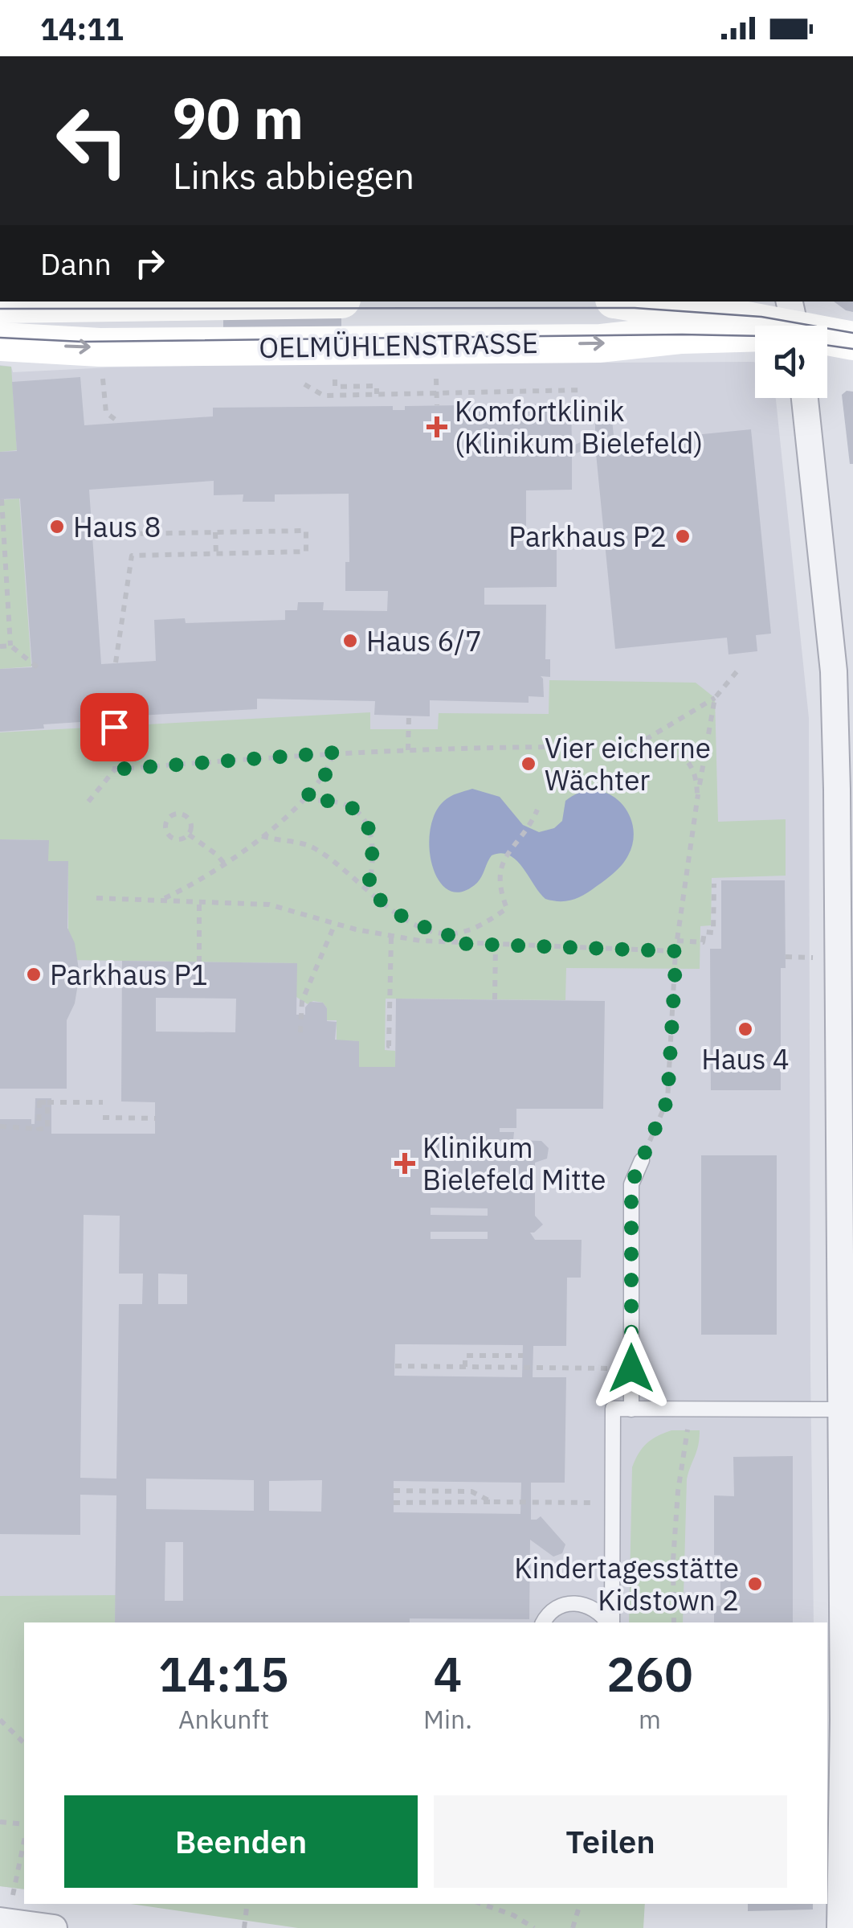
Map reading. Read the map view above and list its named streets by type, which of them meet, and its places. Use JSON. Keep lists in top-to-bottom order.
{
  "streets": {
    "street": ["OELMÜHLENSTRASSE"]
  },
  "places": {
    "health": ["Komfortklinik (Klinikum Bielefeld)", "Klinikum Bielefeld Mitte"],
    "other": [
      "Haus 8",
      "Parkhaus P2",
      "Haus 6/7",
      "Vier eicherne Wächter",
      "Parkhaus P1",
      "Haus 4",
      "Kindertagesstätte Kidstown 2"
    ]
  },
  "page": {
    "status": "14:11",
    "turn": ["90 m", "Links abbiegen"],
    "then": "Dann",
    "eta": [
      "14:15",
      "Ankunft",
      "4",
      "Min.",
      "260",
      "m"
    ],
    "buttons": ["Beenden", "Teilen"]
  }
}
